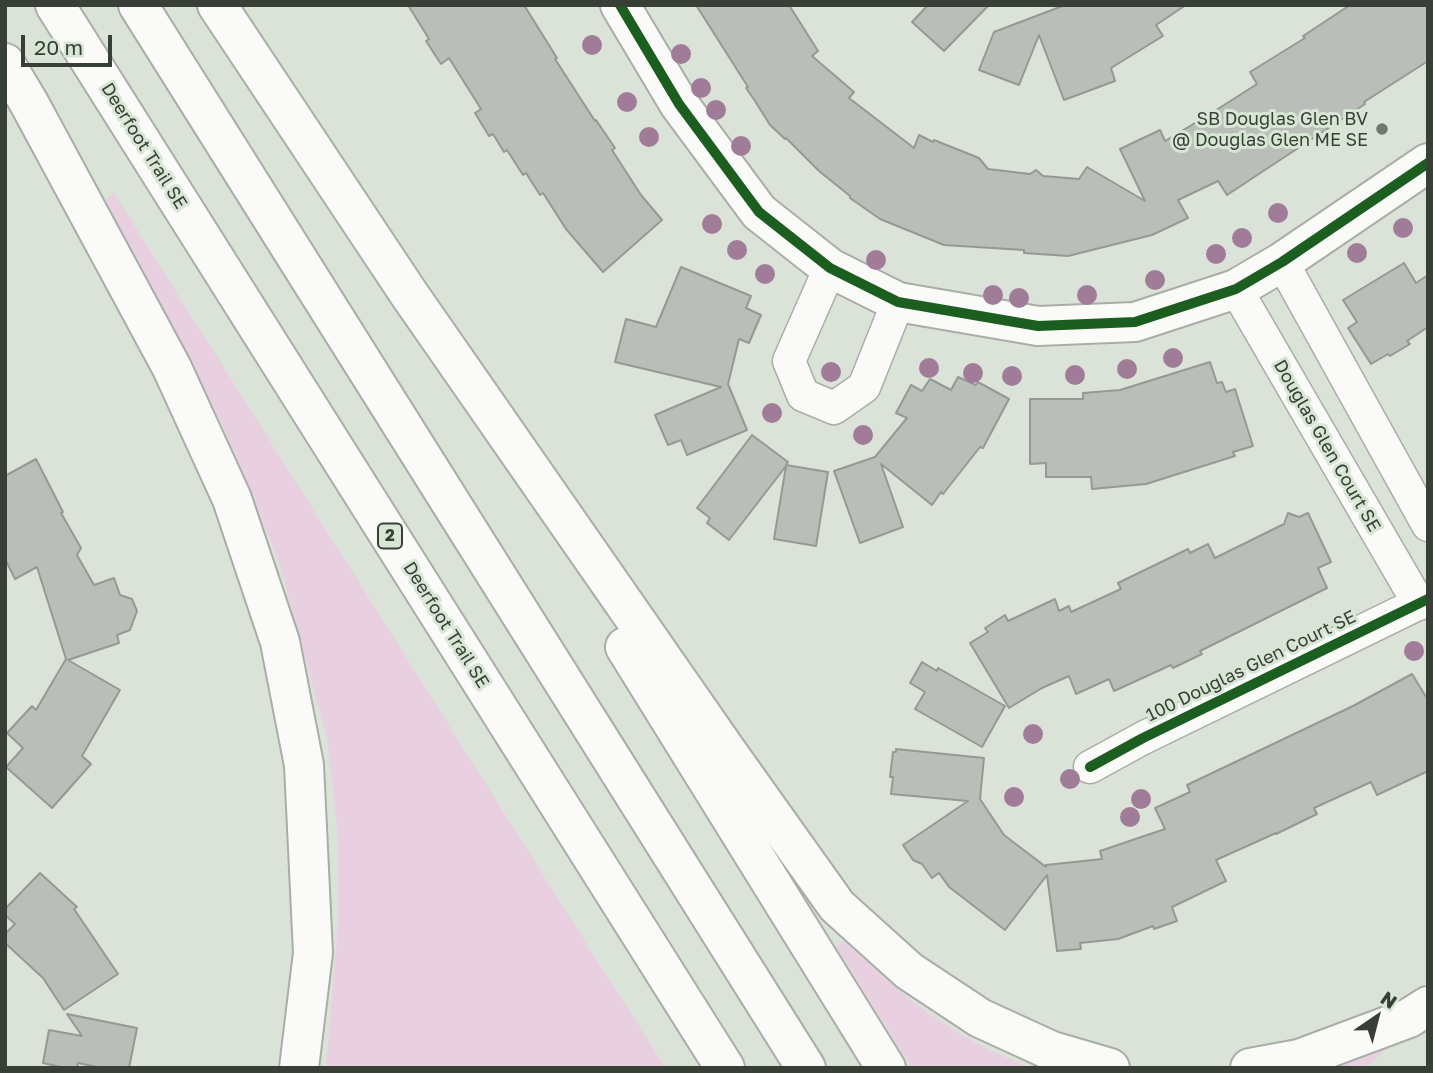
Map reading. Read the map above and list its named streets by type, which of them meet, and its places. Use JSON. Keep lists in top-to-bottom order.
{
  "streets": {
    "main road": ["Deerfoot Trail SE", "2"],
    "street": ["Douglas Glen Court SE", "100 Douglas Glen Court SE"]
  },
  "crossings": [
    ["Douglas Glen Court SE", "100 Douglas Glen Court SE"]
  ],
  "places": ["SB Douglas Glen BV @ Douglas Glen ME SE"],
  "scale_bar": "20 m",
  "north": "top right"
}
